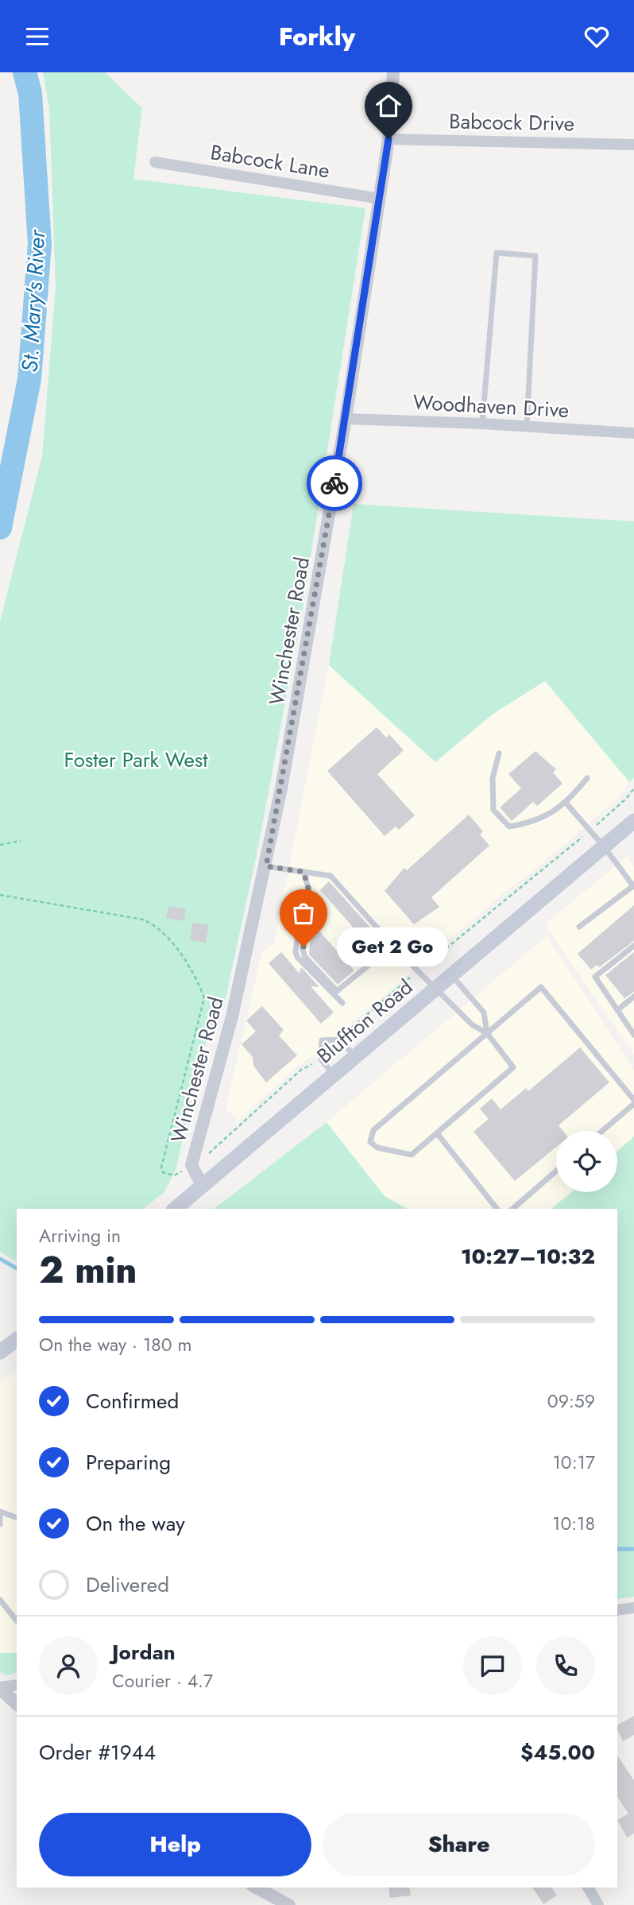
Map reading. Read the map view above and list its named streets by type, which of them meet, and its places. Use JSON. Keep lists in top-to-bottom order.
{
  "streets": {
    "main road": ["Bluffton Road"],
    "street": [
      "Babcock Drive",
      "Babcock Lane",
      "Woodhaven Drive",
      "Winchester Road"
    ]
  },
  "crossings": [
    ["Babcock Drive", "Winchester Road"],
    ["Babcock Lane", "Winchester Road"],
    ["Woodhaven Drive", "Winchester Road"],
    ["Winchester Road", "Bluffton Road"]
  ],
  "water": ["St. Mary's River"],
  "parks": ["Foster Park West"],
  "places": ["Get 2 Go"],
  "page": {
    "header": "Forkly",
    "bubble": "Get 2 Go",
    "heading": ["2 min", "Arriving in", "10:27–10:32"],
    "panel": [
      "Jordan",
      "Courier · 4.7",
      "Order #1944",
      "$45.00"
    ],
    "bar": "On the way · 180 m",
    "list": [
      ["Confirmed", "09:59"],
      ["Preparing", "10:17"],
      ["On the way", "10:18"],
      "Delivered"
    ],
    "buttons": ["Help", "Share"]
  }
}
